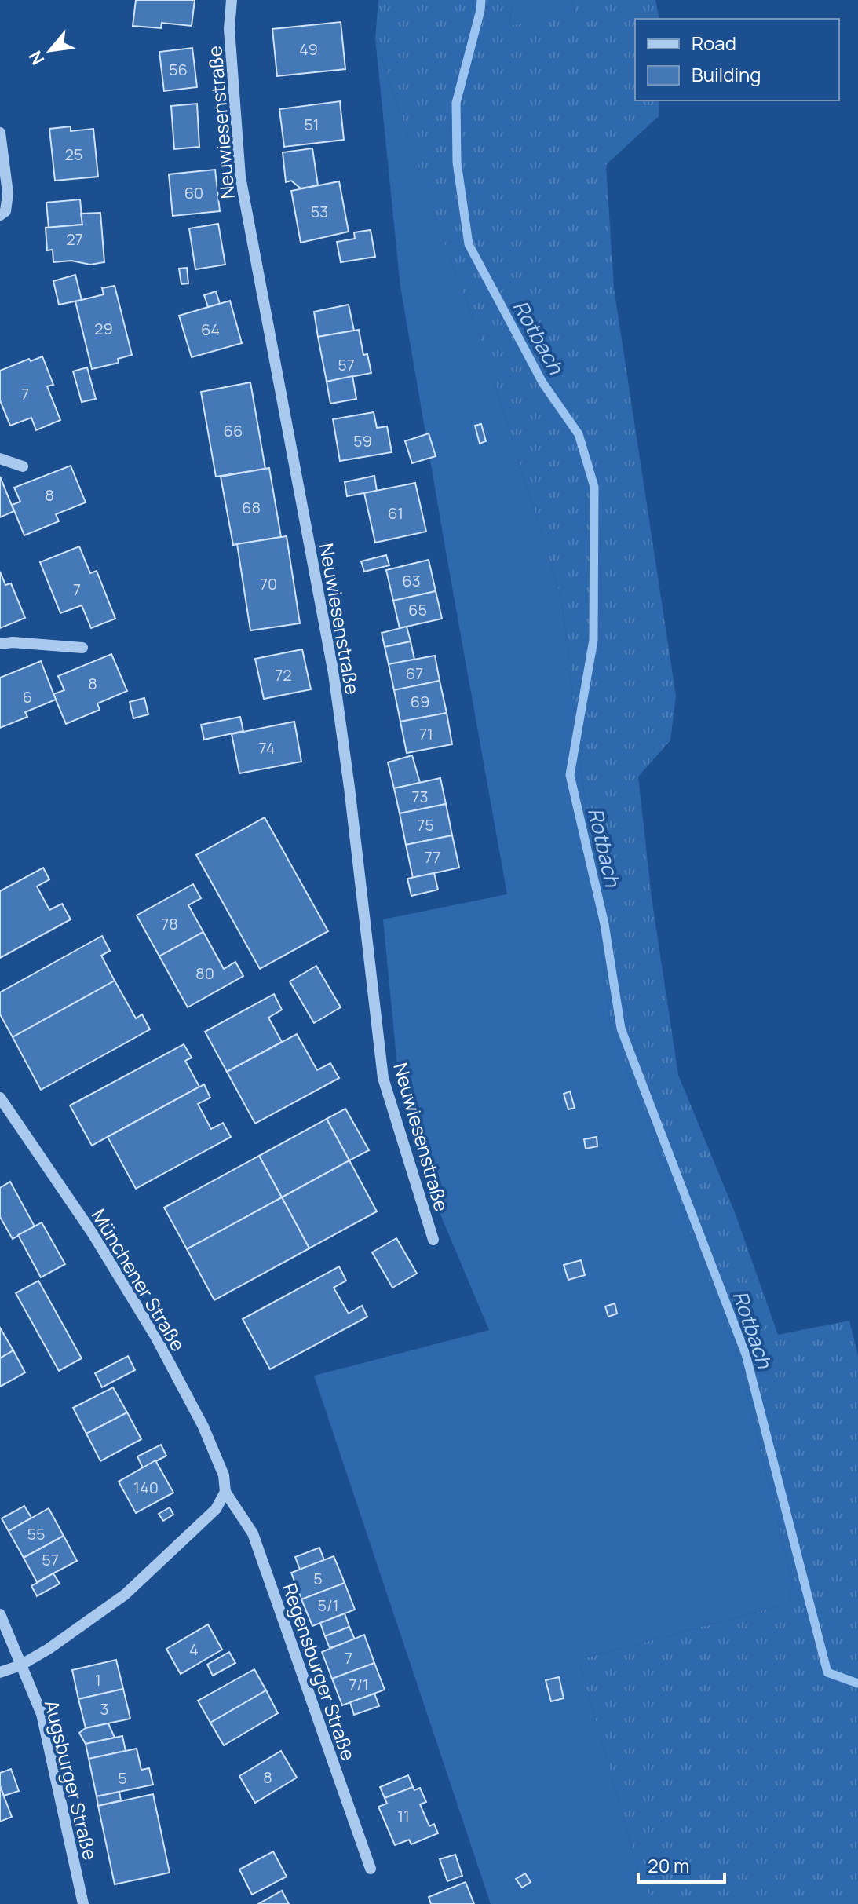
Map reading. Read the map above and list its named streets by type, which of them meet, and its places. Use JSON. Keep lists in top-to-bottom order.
{
  "streets": {
    "street": [
      "Neuwiesenstraße",
      "Münchener Straße",
      "Regensburger Straße",
      "Augsburger Straße"
    ]
  },
  "crossings": [
    ["Münchener Straße", "Regensburger Straße"]
  ],
  "water": ["Rotbach"],
  "house_numbers": [
    "49",
    "56",
    "51",
    "25",
    "60",
    "53",
    "27",
    "29",
    "64",
    "57",
    "7",
    "66",
    "59",
    "8",
    "68",
    "61",
    "63",
    "70",
    "7",
    "65",
    "67",
    "72",
    "8",
    "6",
    "69",
    "71",
    "74",
    "73",
    "75",
    "77",
    "78",
    "80",
    "140",
    "55",
    "57",
    "5",
    "5/1",
    "4",
    "7",
    "1",
    "7/1",
    "3",
    "8",
    "5",
    "11"
  ],
  "legend": ["Road", "Building"],
  "scale_bar": "20 m",
  "north": "bottom left"
}
